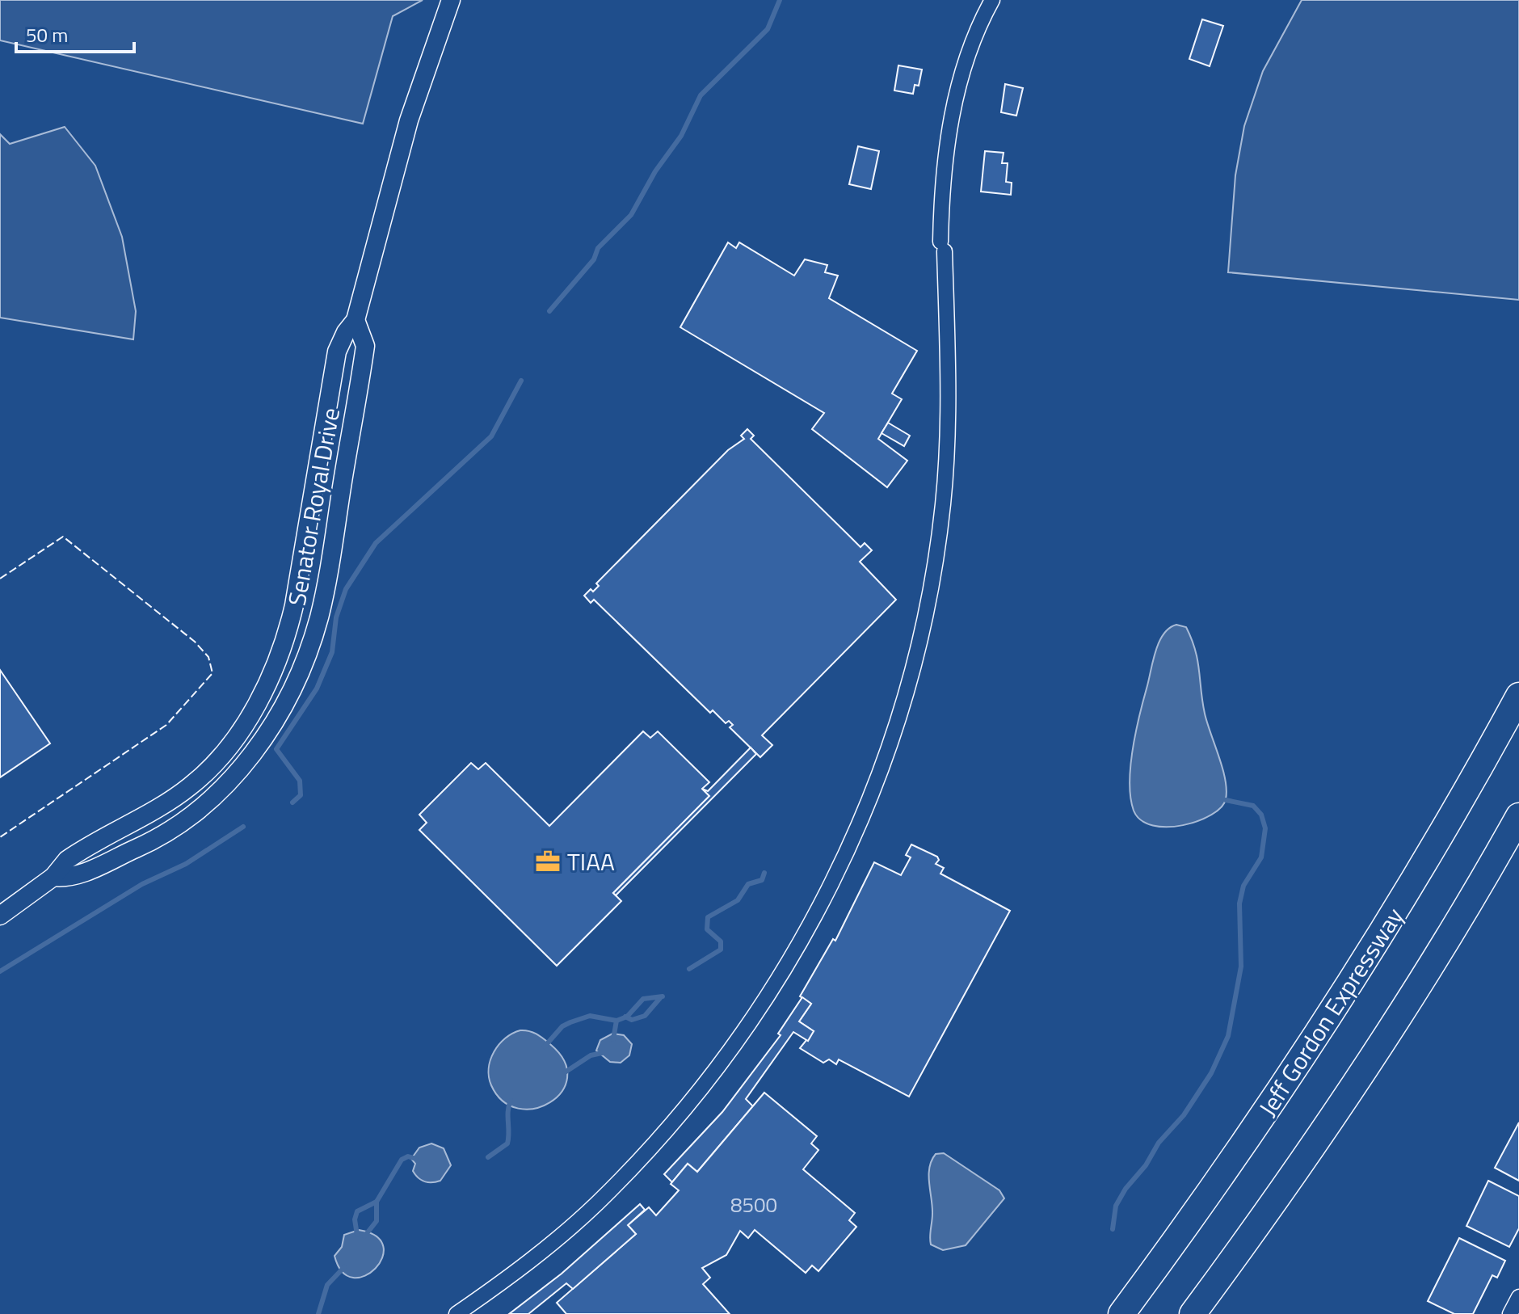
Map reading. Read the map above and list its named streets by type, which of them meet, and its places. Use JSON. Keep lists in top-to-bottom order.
{
  "streets": {
    "highway": ["Jeff Gordon Expressway"],
    "street": ["Senator Royal Drive"]
  },
  "places": {
    "office": ["TIAA"]
  },
  "house_numbers": ["8500"],
  "scale_bar": "50 m"
}
